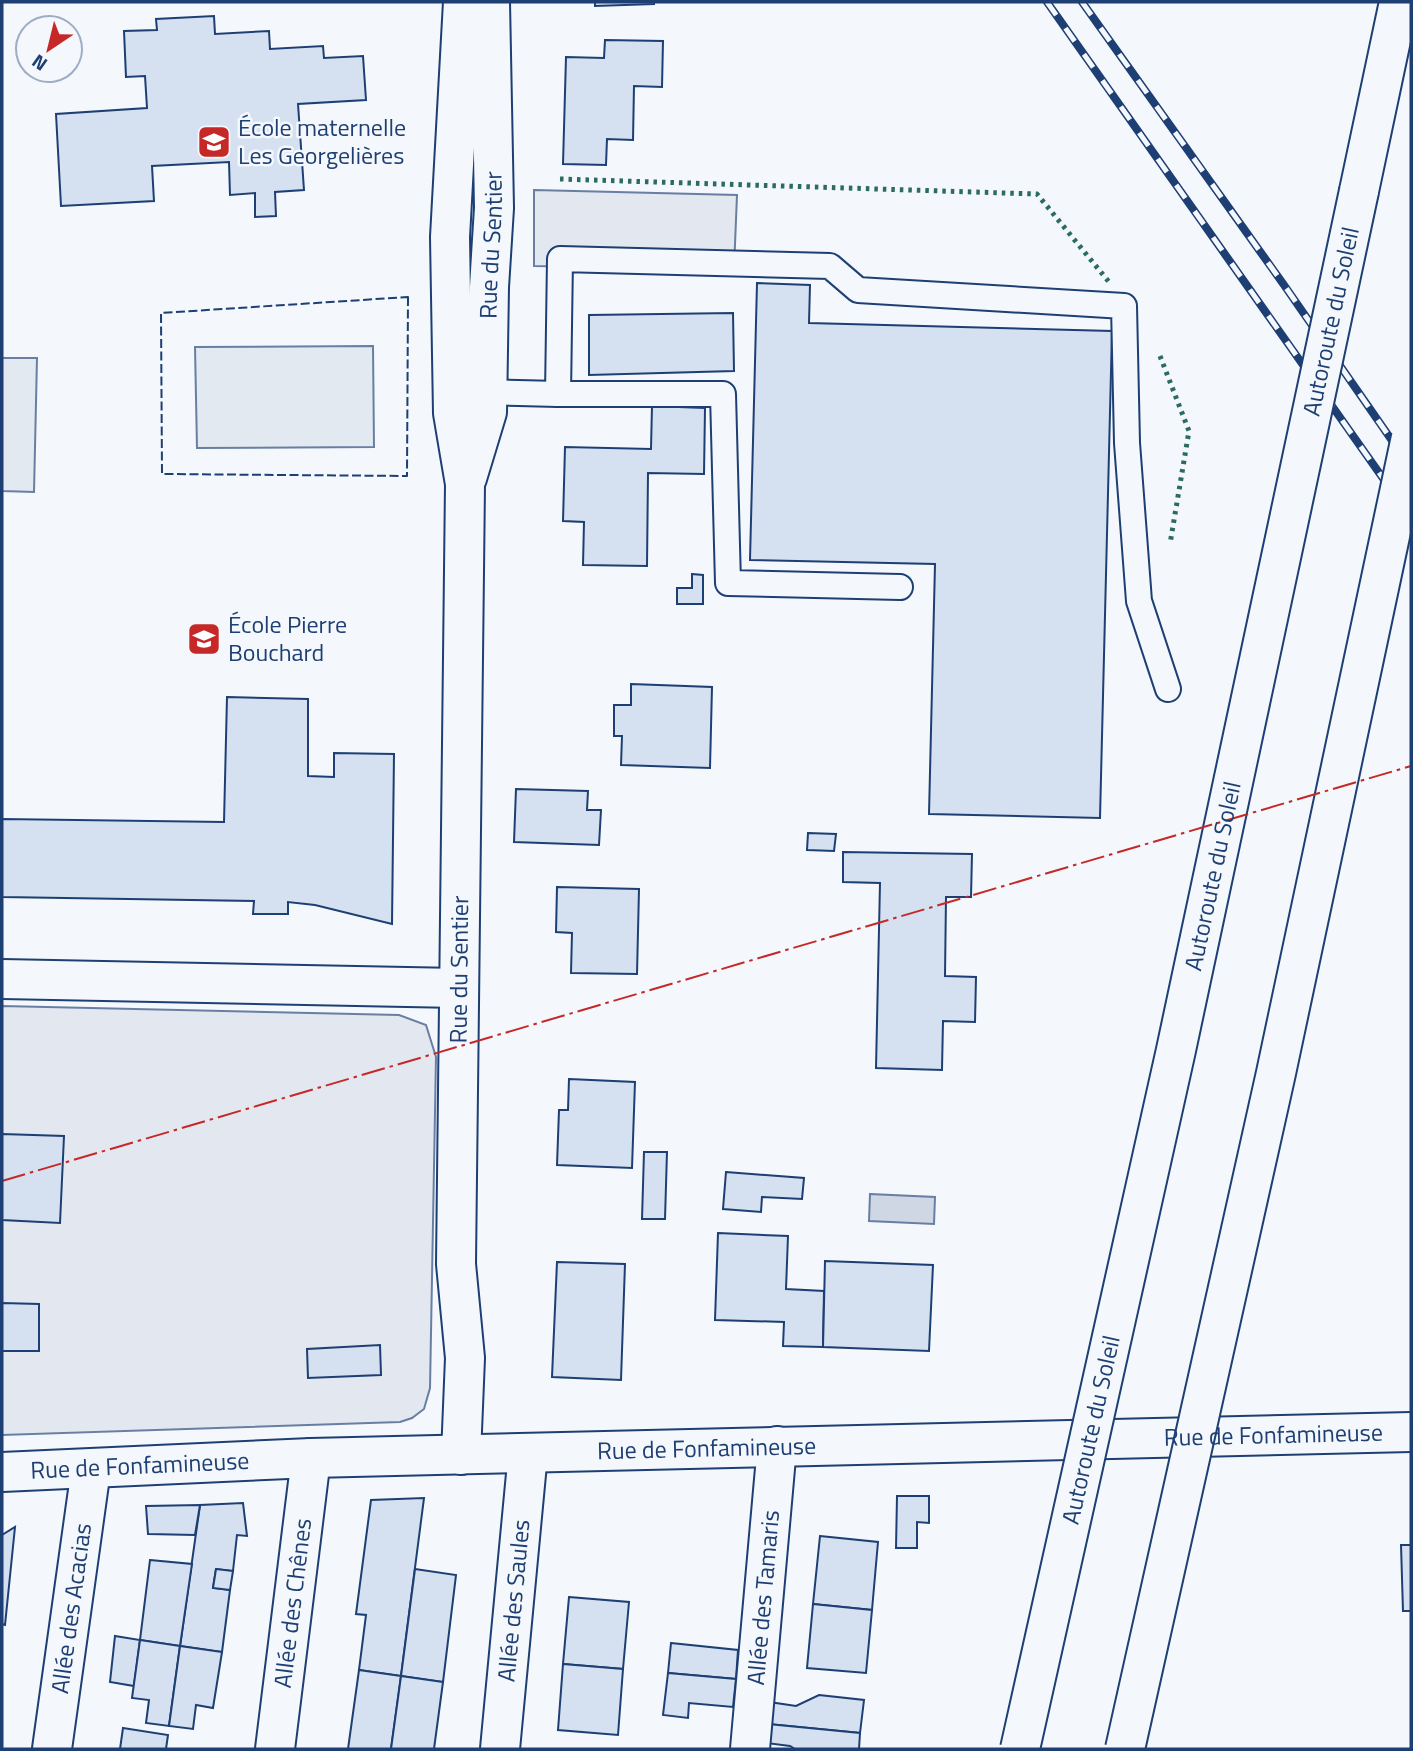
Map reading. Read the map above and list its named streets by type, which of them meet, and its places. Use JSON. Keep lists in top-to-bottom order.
{
  "streets": {
    "main road": [
      "Rue du Sentier",
      "Autoroute du Soleil",
      "Rue de Fonfamineuse",
      "Allée des Tamaris",
      "Allée des Saules",
      "Allée des Chênes",
      "Allée des Acacias"
    ]
  },
  "crossings": [
    ["Rue du Sentier", "Rue de Fonfamineuse"],
    ["Rue de Fonfamineuse", "Allée des Tamaris"],
    ["Rue de Fonfamineuse", "Allée des Saules"],
    ["Rue de Fonfamineuse", "Allée des Chênes"],
    ["Rue de Fonfamineuse", "Allée des Acacias"]
  ],
  "places": {
    "school or university": ["École maternelle Les Georgelières", "École Pierre Bouchard"]
  },
  "north": "bottom left"
}
